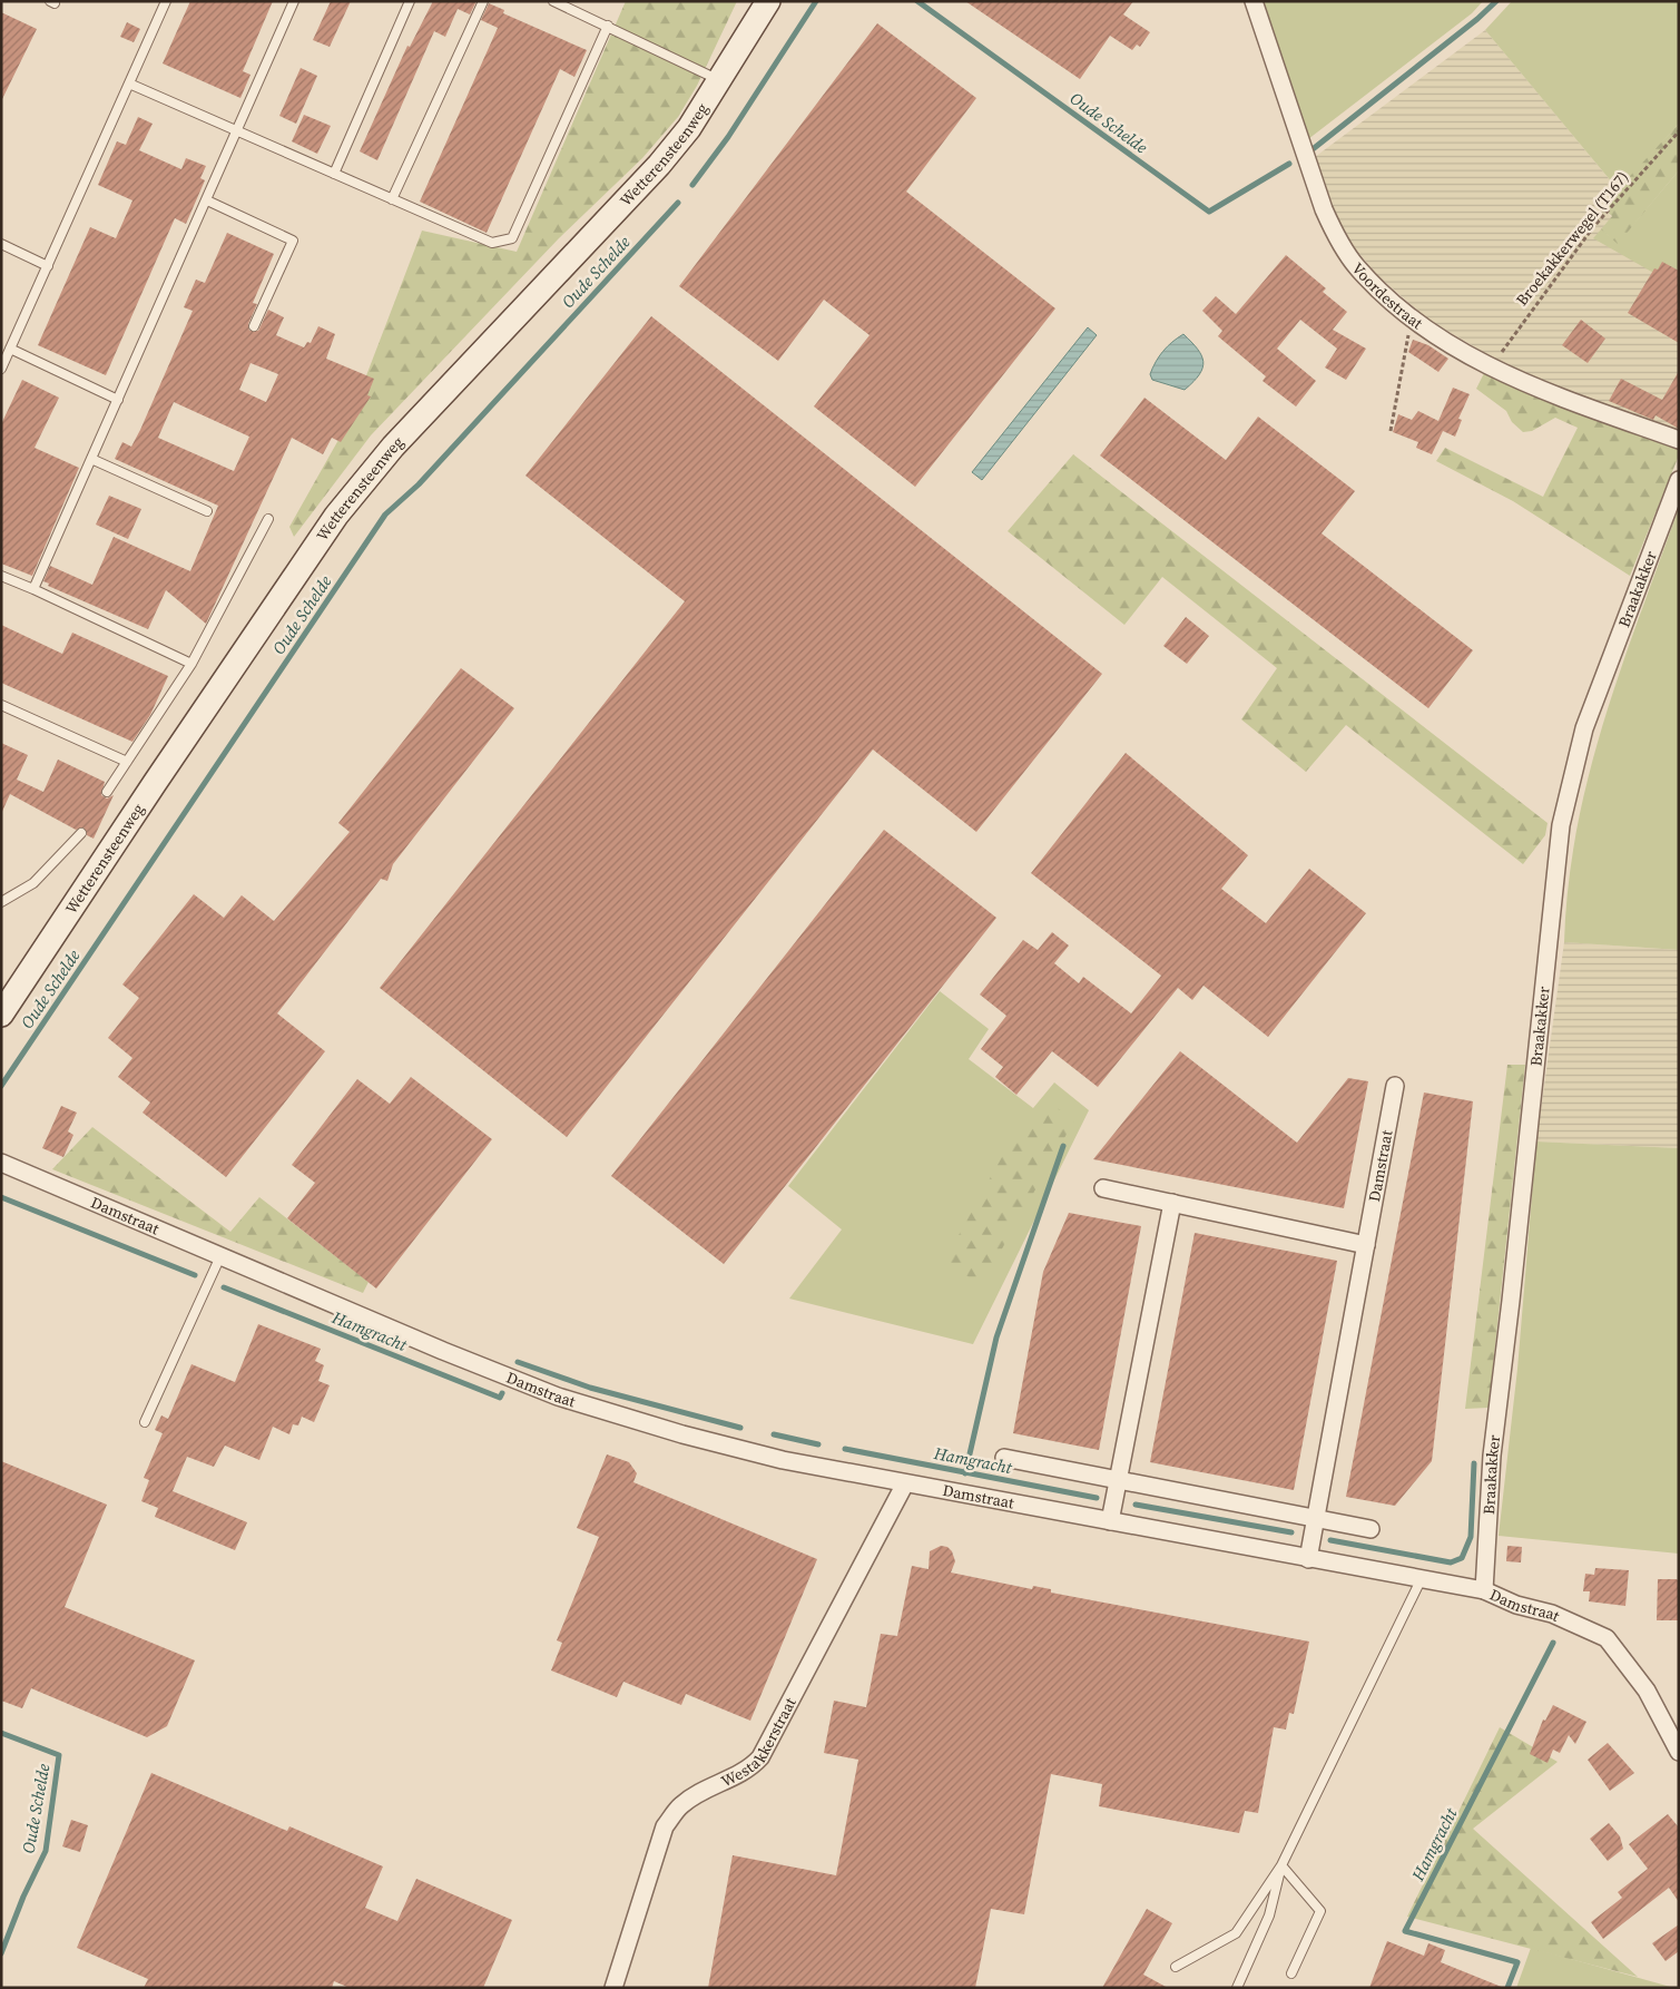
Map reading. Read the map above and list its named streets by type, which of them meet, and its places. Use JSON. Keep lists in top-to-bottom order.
{
  "streets": {
    "street": [
      "Wetterensteenweg",
      "Voordestraat",
      "Braakakker",
      "Damstraat",
      "Westakkerstraat"
    ],
    "path": ["Broekakkerwegel (T167)"]
  },
  "crossings": [
    ["Broekakkerwegel (T167)", "Voordestraat"],
    ["Braakakker", "Damstraat"],
    ["Damstraat", "Westakkerstraat"]
  ],
  "water": ["Oude Schelde", "Hamgracht"]
}
